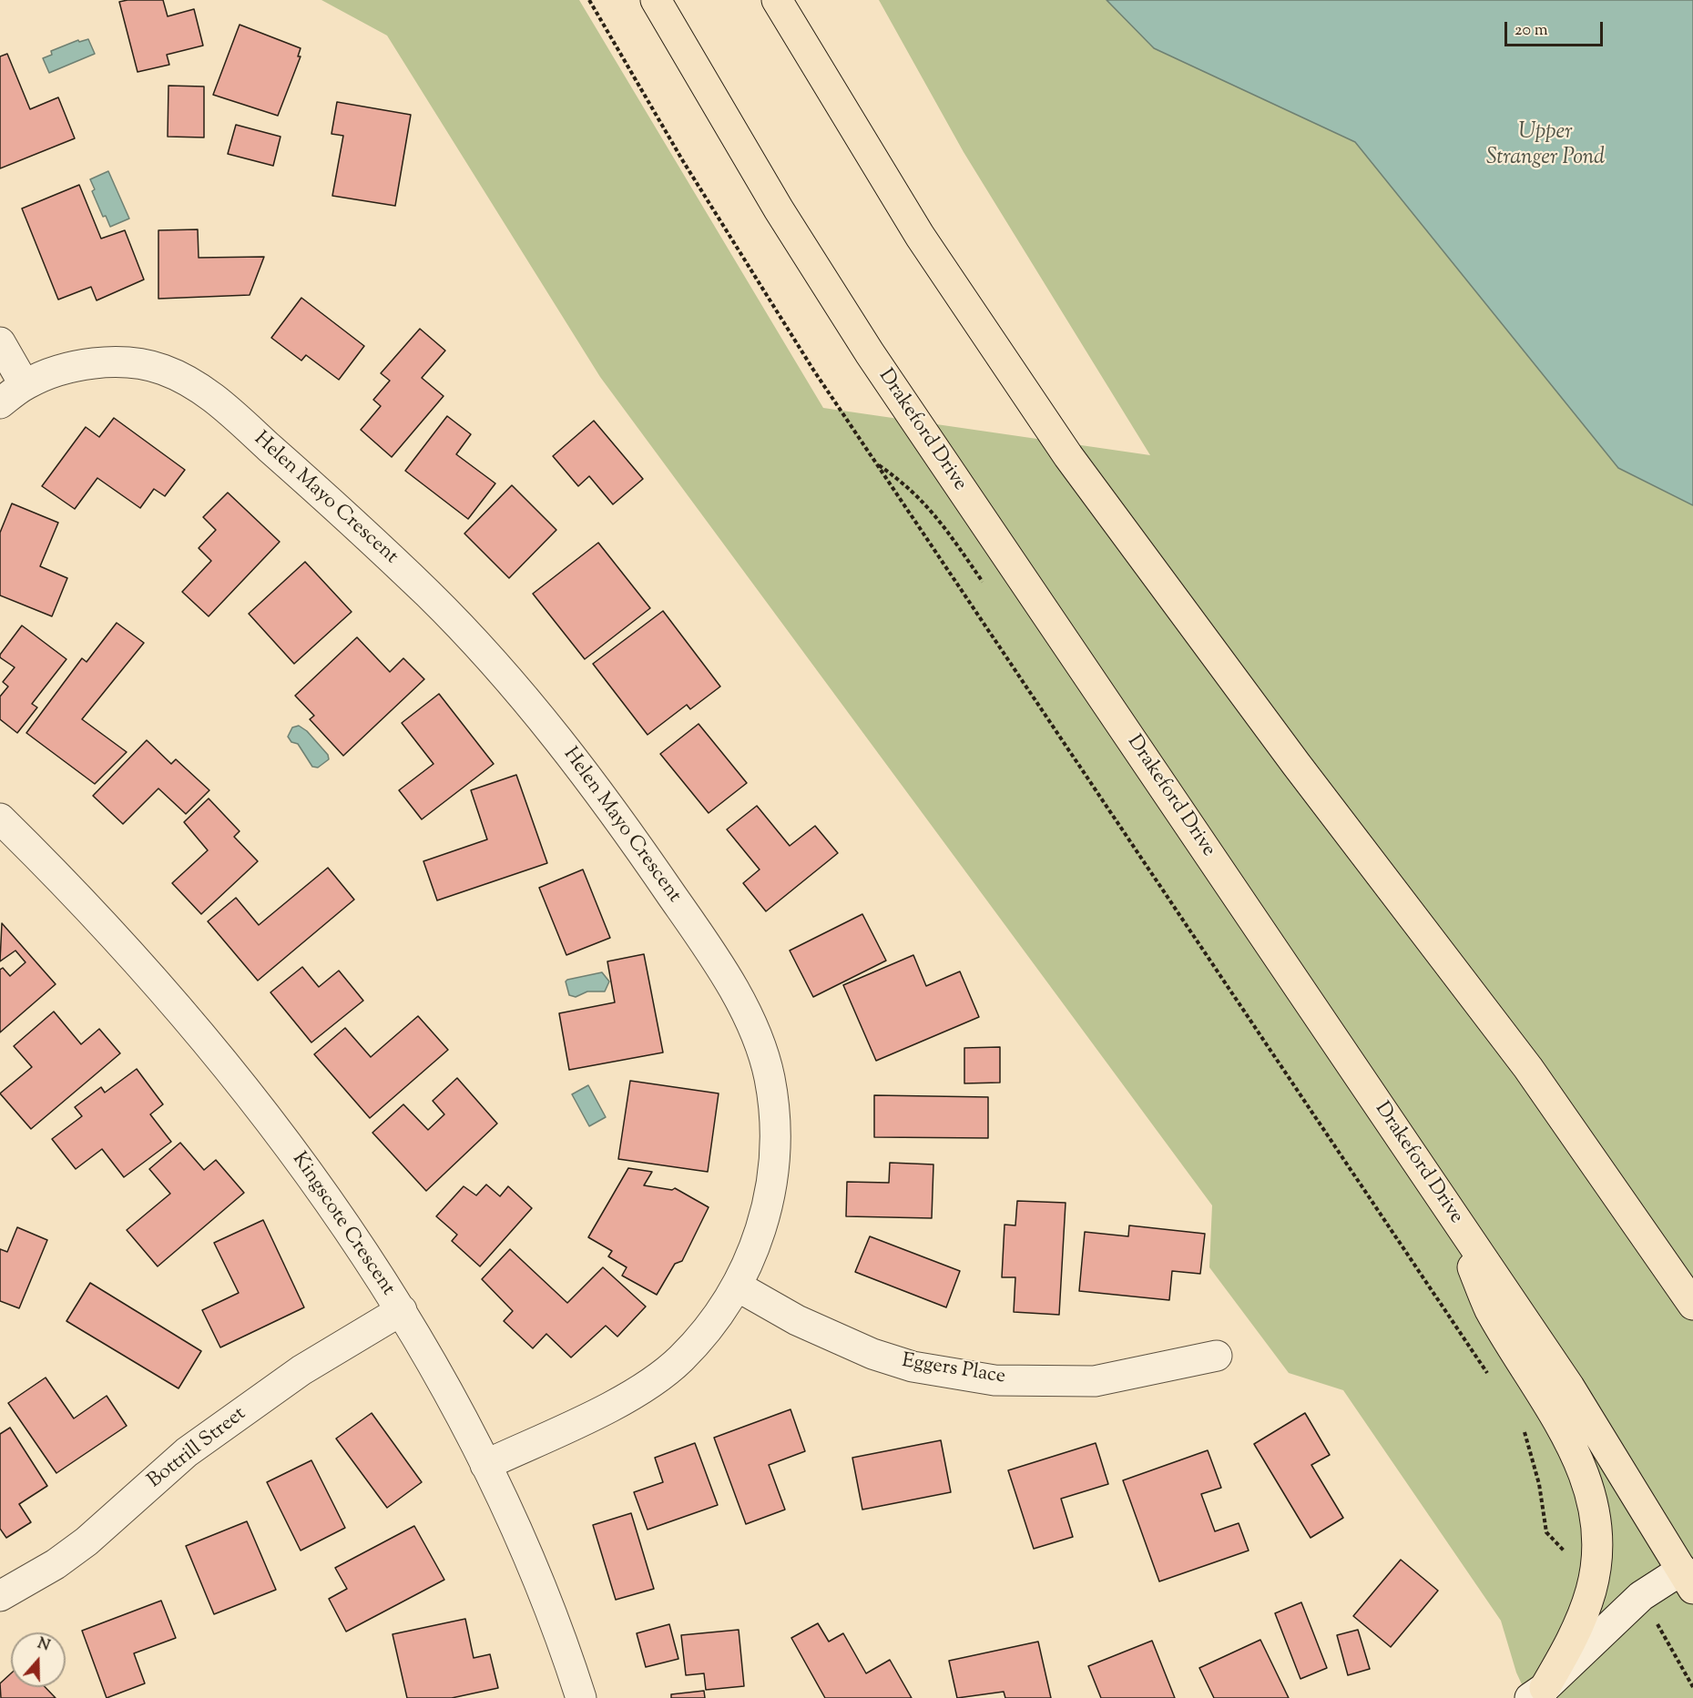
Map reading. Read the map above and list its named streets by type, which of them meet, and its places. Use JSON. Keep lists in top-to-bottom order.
{
  "streets": {
    "highway": ["Drakeford Drive"],
    "street": [
      "Helen Mayo Crescent",
      "Kingscote Crescent",
      "Eggers Place",
      "Bottrill Street"
    ]
  },
  "crossings": [
    ["Helen Mayo Crescent", "Kingscote Crescent"],
    ["Helen Mayo Crescent", "Eggers Place"],
    ["Kingscote Crescent", "Bottrill Street"]
  ],
  "water": ["Upper Stranger Pond"],
  "scale_bar": "20 m",
  "north": "top"
}
